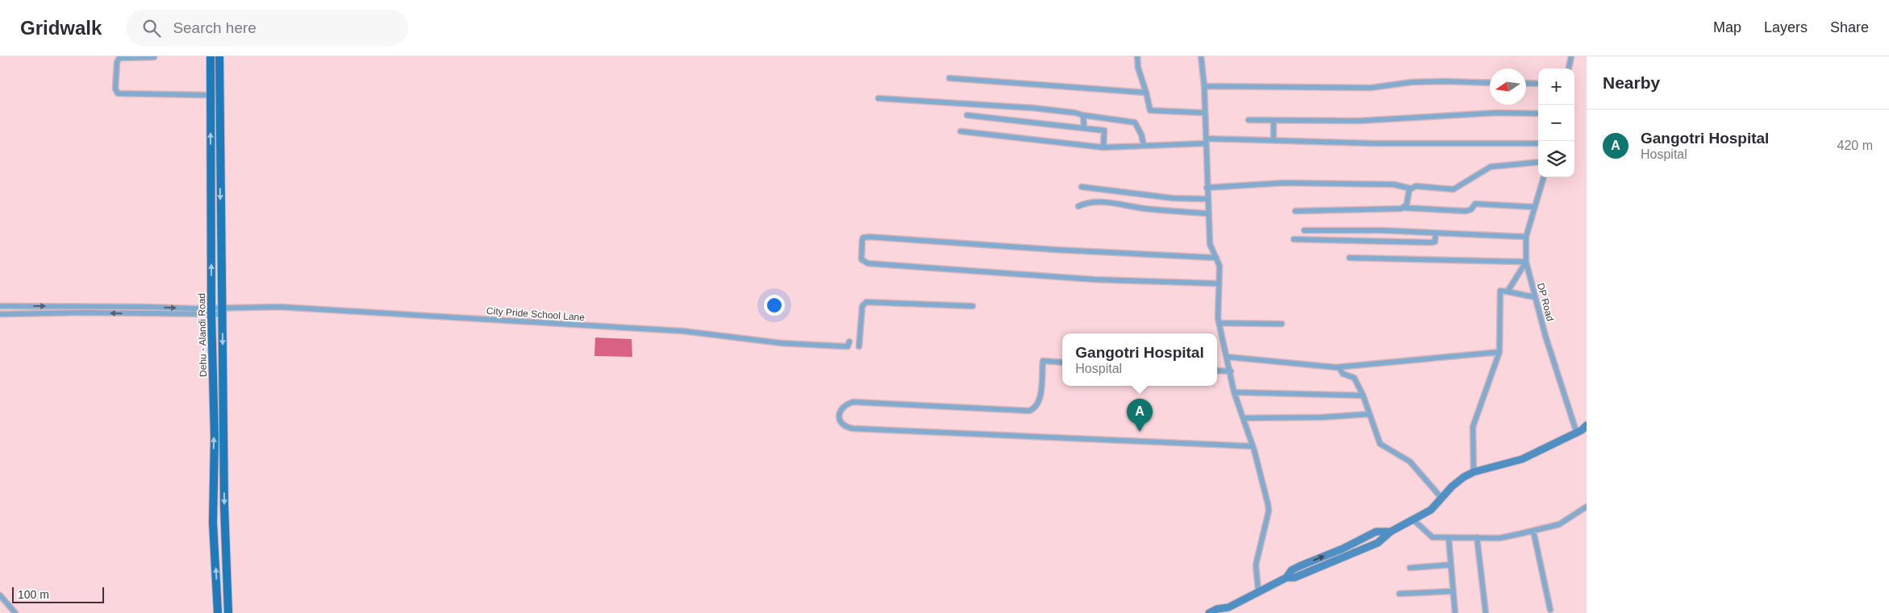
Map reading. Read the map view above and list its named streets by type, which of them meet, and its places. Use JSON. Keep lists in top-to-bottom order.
{
  "streets": {
    "main road": ["Dehu - Alandi Road"],
    "street": ["DP Road", "City Pride School Lane"]
  },
  "crossings": [
    ["City Pride School Lane", "Dehu - Alandi Road"]
  ],
  "scale_bar": "100 m",
  "north": "left",
  "page": {
    "header": "Gridwalk",
    "search": "Search here",
    "nav": ["Map", "Layers", "Share"],
    "heading": "Nearby",
    "map_buttons": ["+", "−"],
    "list": [
      {
        "mark": "A",
        "name": "Gangotri Hospital",
        "note": "Hospital",
        "value": "420 m"
      }
    ],
    "popup": ["Gangotri Hospital", "Hospital"],
    "pins": "A",
    "scale": "100 m"
  }
}
